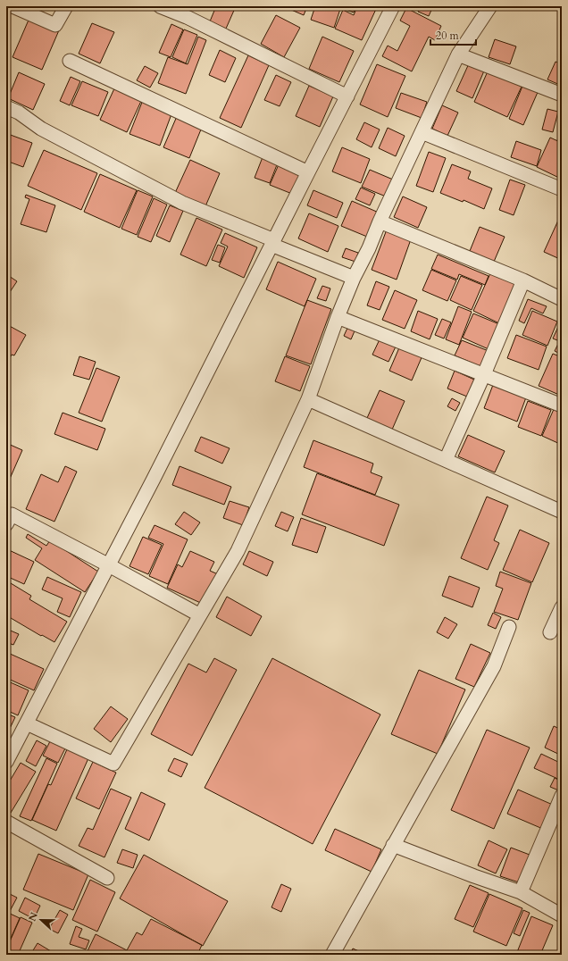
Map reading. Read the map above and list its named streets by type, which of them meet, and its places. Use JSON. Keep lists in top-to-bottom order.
{
  "scale_bar": "20 m",
  "north": "left"
}
